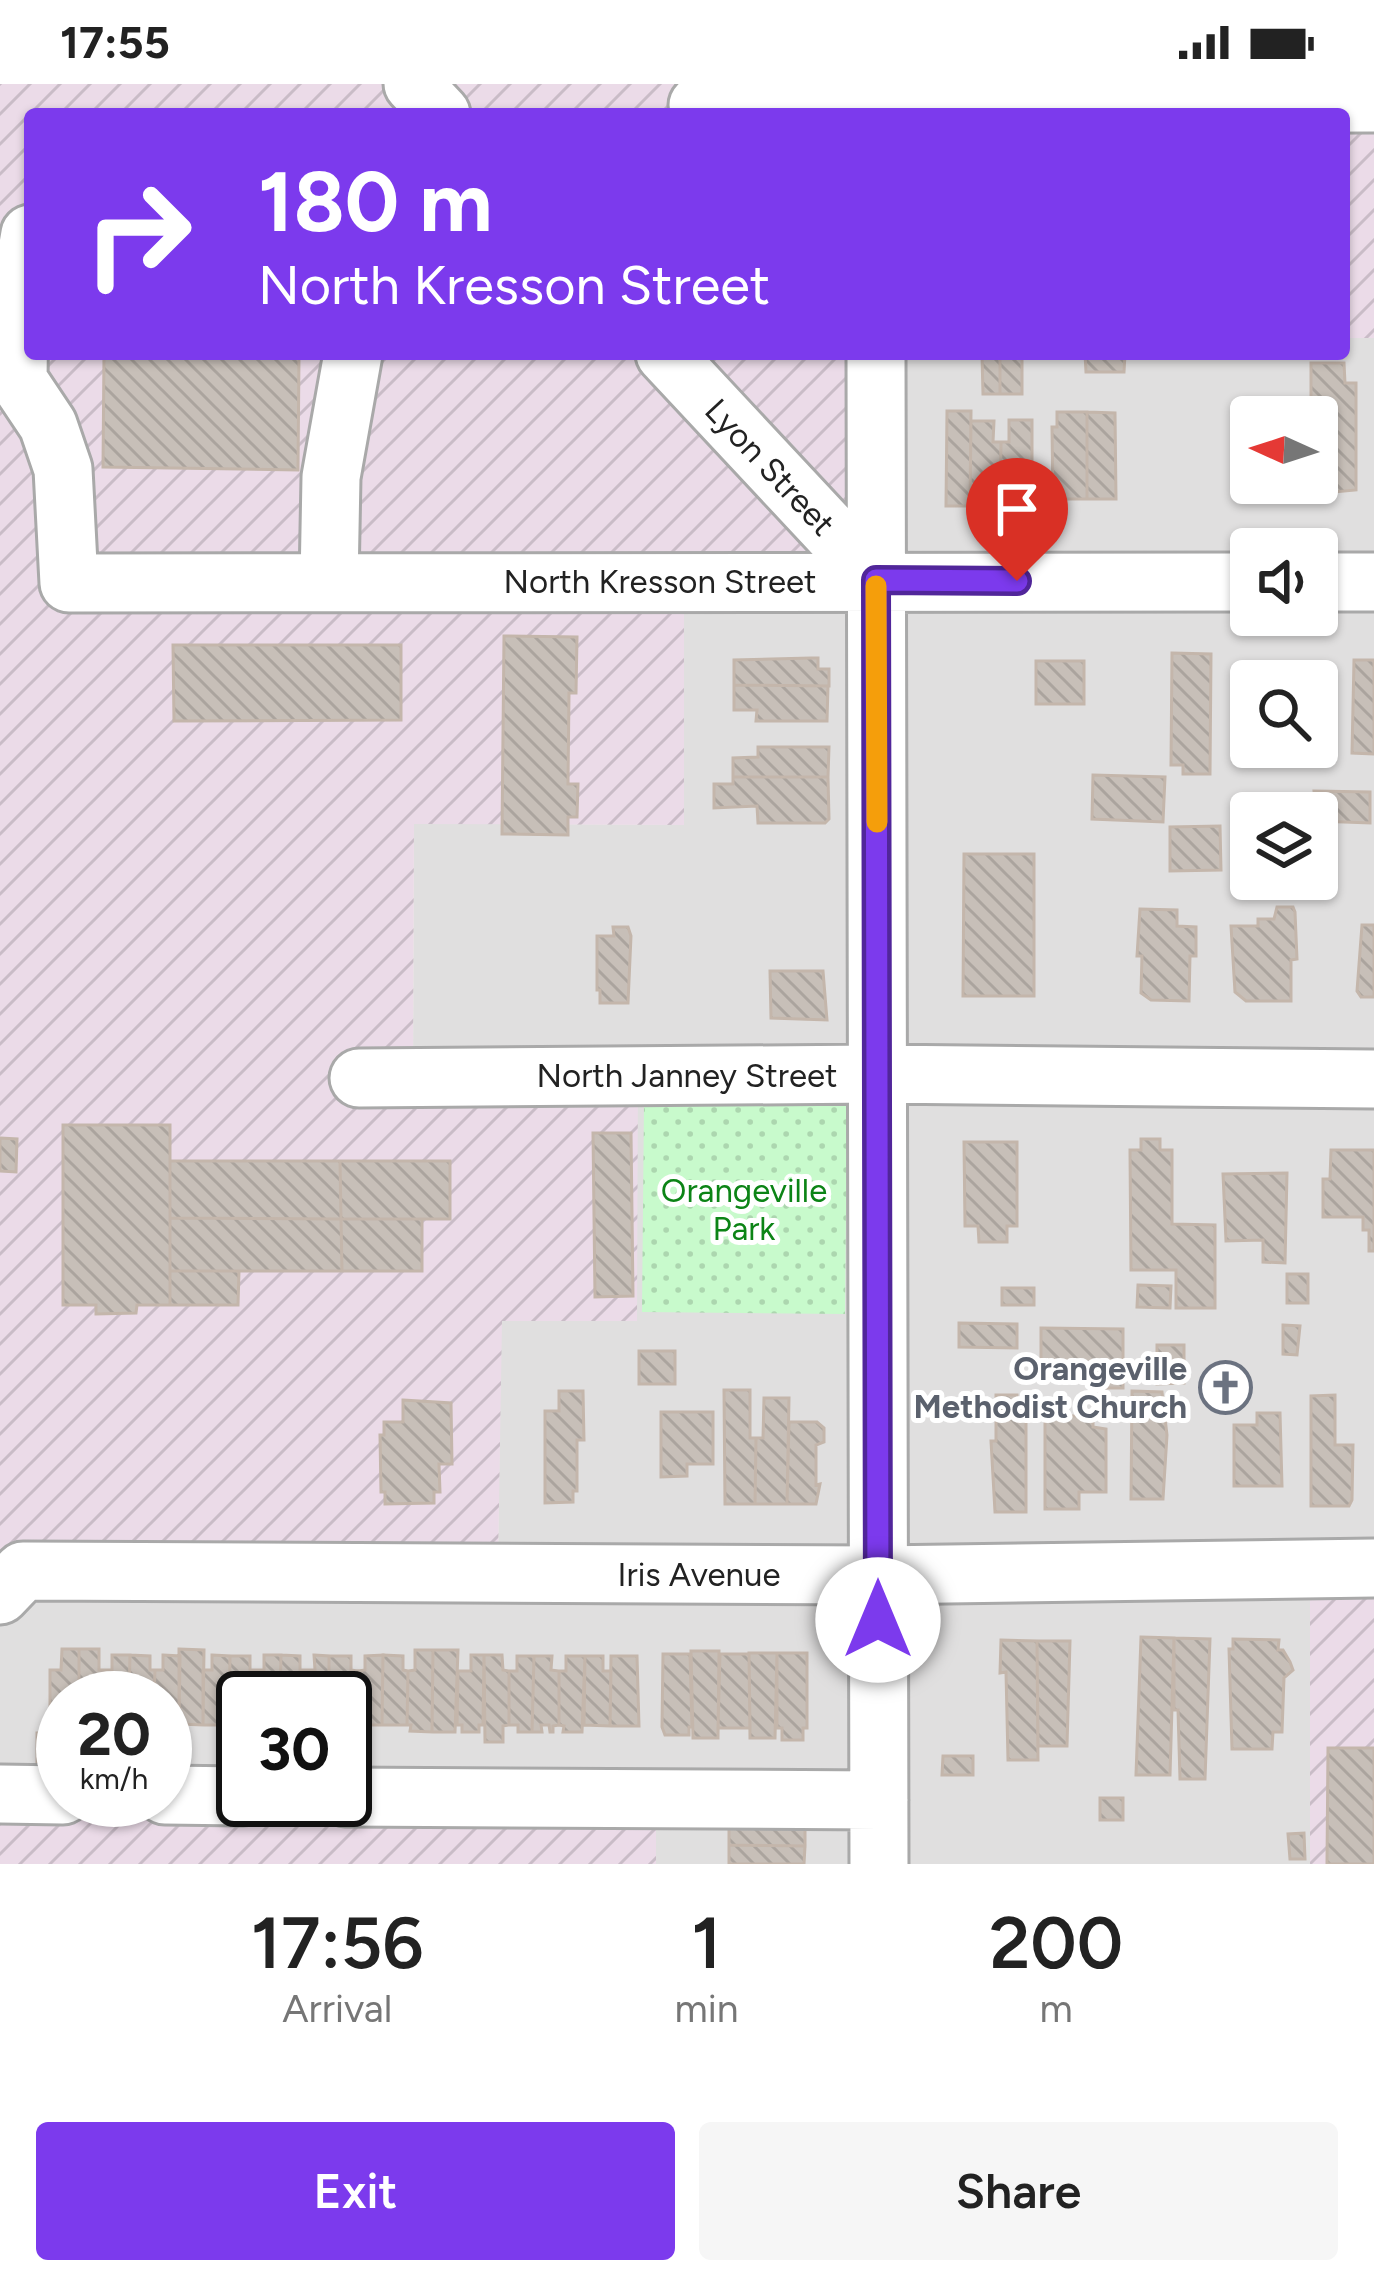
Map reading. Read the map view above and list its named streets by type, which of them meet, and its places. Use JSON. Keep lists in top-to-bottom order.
{
  "streets": {
    "street": [
      "Lyon Street",
      "North Kresson Street",
      "North Janney Street",
      "Iris Avenue"
    ]
  },
  "crossings": [
    ["Lyon Street", "North Kresson Street"]
  ],
  "parks": ["Orangeville Park"],
  "places": {
    "church": ["Orangeville Methodist Church"]
  },
  "north": "left",
  "page": {
    "status": "17:55",
    "turn": ["180 m", "North Kresson Street"],
    "speed": "20 km/h",
    "limit": "30",
    "eta": [
      "17:56",
      "Arrival",
      "1",
      "min",
      "200",
      "m"
    ],
    "buttons": ["Exit", "Share"]
  }
}
